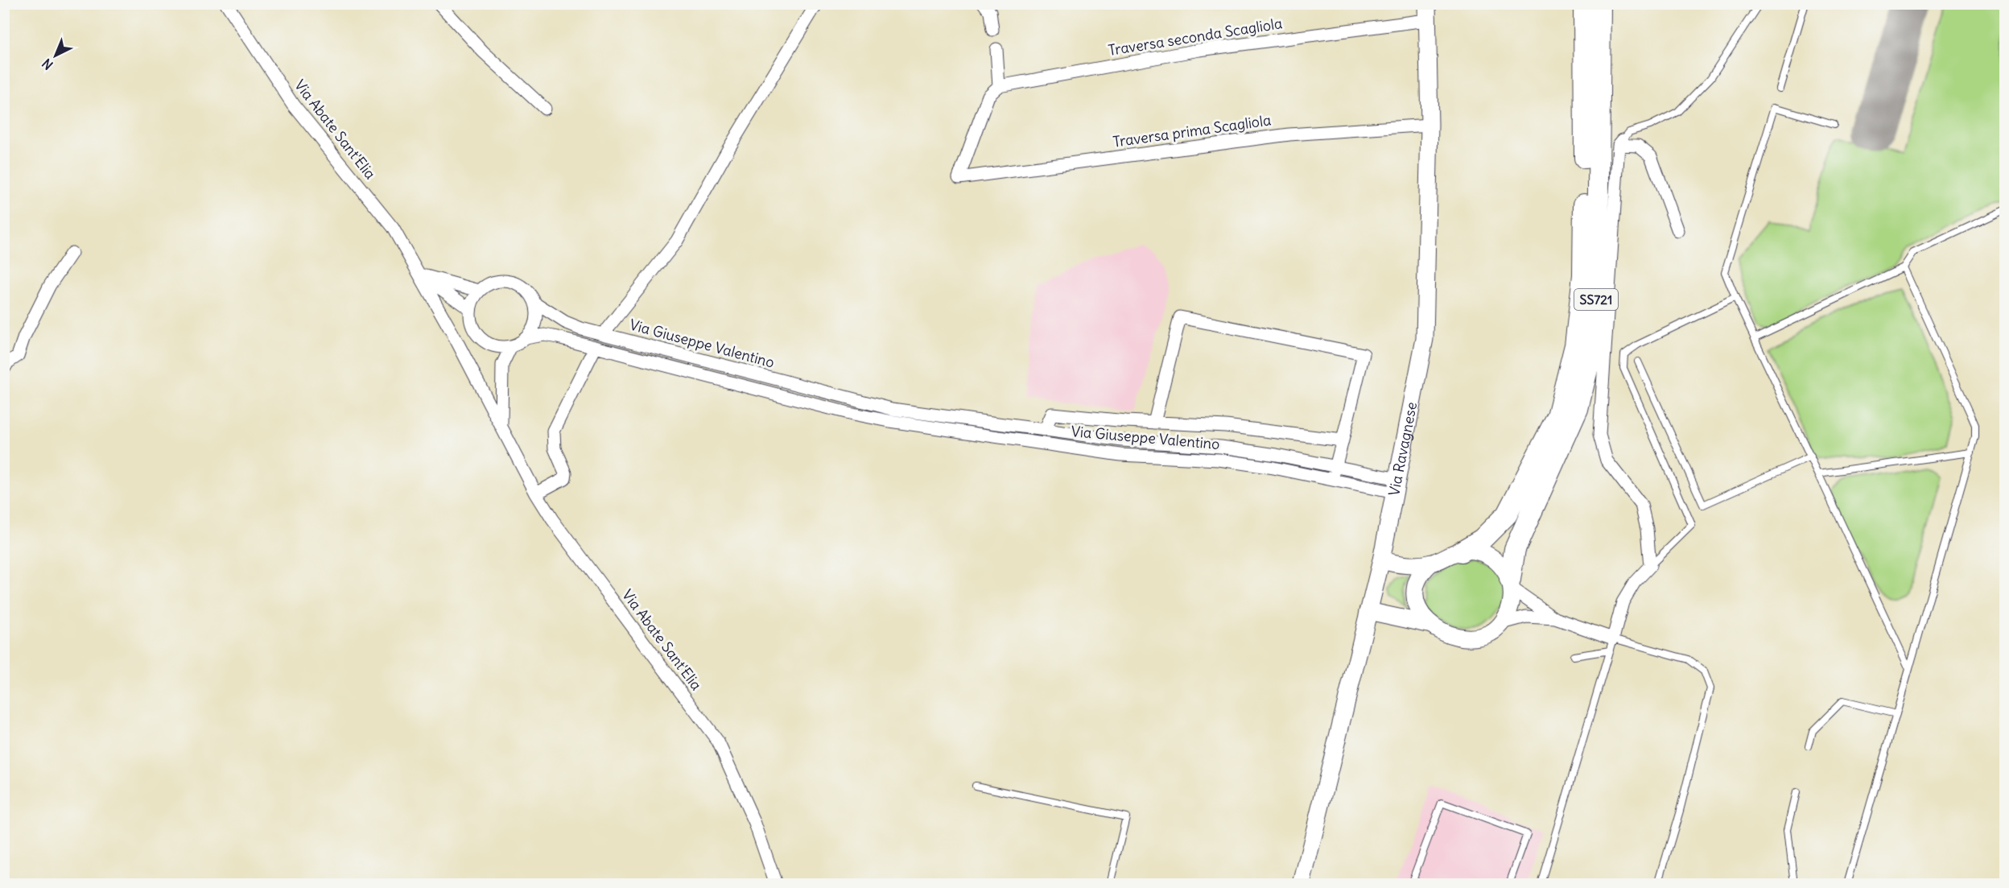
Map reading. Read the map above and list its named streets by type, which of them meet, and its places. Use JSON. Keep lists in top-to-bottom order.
{
  "streets": {
    "highway": ["SS721"],
    "main road": ["Via Ravagnese"],
    "street": [
      "Traversa seconda Scagliola",
      "Via Abate Sant'Elia",
      "Traversa prima Scagliola",
      "Via Giuseppe Valentino"
    ]
  },
  "crossings": [
    ["Traversa seconda Scagliola", "Traversa prima Scagliola"],
    ["Traversa seconda Scagliola", "Via Ravagnese"],
    ["Via Abate Sant'Elia", "Via Giuseppe Valentino"],
    ["Traversa prima Scagliola", "Via Ravagnese"],
    ["Via Giuseppe Valentino", "Via Ravagnese"]
  ],
  "north": "bottom left"
}
